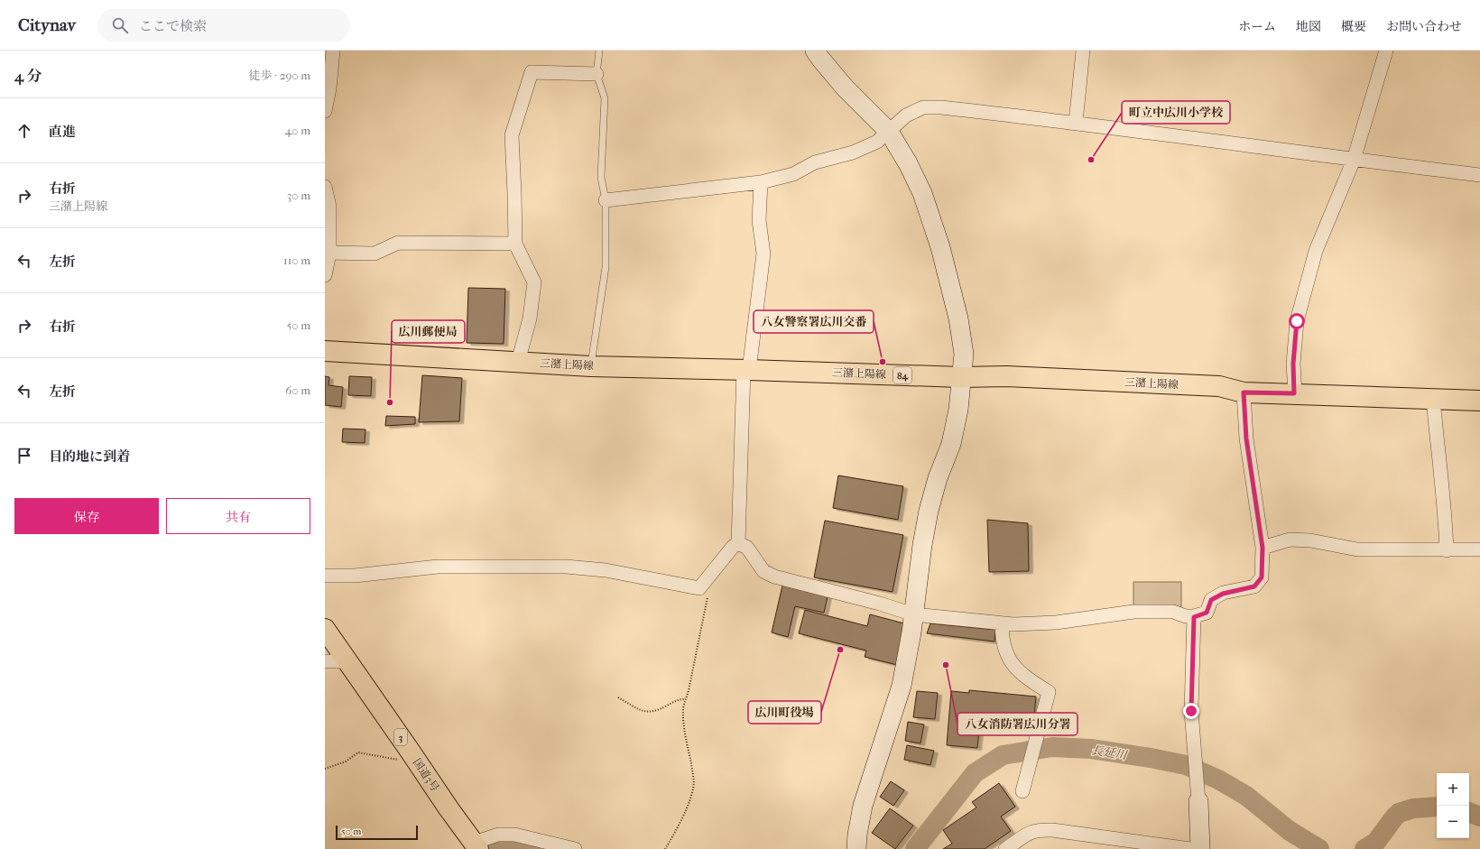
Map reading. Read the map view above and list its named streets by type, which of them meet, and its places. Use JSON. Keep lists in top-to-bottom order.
{
  "streets": {
    "main road": [
      "三潴上陽線",
      "84",
      "3",
      "国道3号"
    ]
  },
  "water": ["長延川"],
  "places": [
    "町立中広川小学校",
    "八女警察署広川交番",
    "広川郵便局",
    "広川町役場",
    "八女消防署広川分署"
  ],
  "scale_bar": "50 m",
  "page": {
    "header": "Citynav",
    "search": "ここで検索",
    "nav": [
      "ホーム",
      "地図",
      "概要",
      "お問い合わせ"
    ],
    "heading": ["4 分", "徒歩 · 290 m"],
    "list": [
      ["直進", "40 m"],
      ["右折", "三潴上陽線", "30 m"],
      ["左折", "110 m"],
      ["右折", "50 m"],
      ["左折", "60 m"],
      "目的地に到着"
    ],
    "buttons": ["保存", "共有"],
    "map_buttons": ["+", "−"],
    "scale": "50 m"
  }
}
